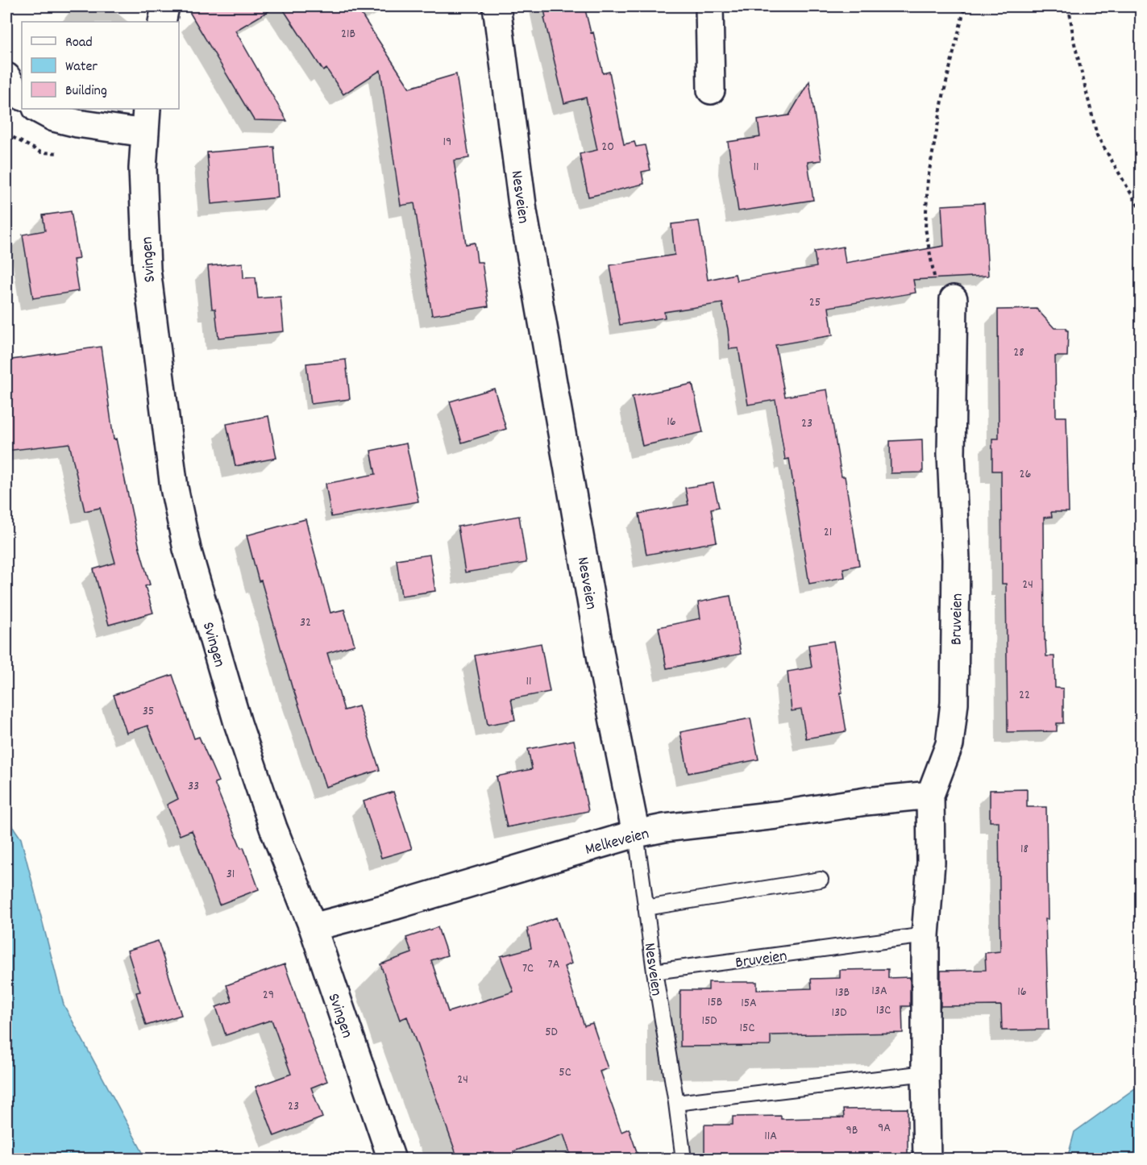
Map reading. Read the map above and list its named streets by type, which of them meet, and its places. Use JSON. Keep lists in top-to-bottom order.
{
  "streets": {
    "street": [
      "Nesveien",
      "Svingen",
      "Bruveien",
      "Melkeveien"
    ]
  },
  "crossings": [
    ["Nesveien", "Bruveien"],
    ["Nesveien", "Melkeveien"],
    ["Svingen", "Melkeveien"],
    ["Bruveien", "Melkeveien"]
  ],
  "house_numbers": [
    "21B",
    "19",
    "20",
    "11",
    "25",
    "28",
    "16",
    "23",
    "26",
    "21",
    "24",
    "32",
    "11",
    "22",
    "35",
    "33",
    "18",
    "31",
    "7A",
    "7C",
    "13A",
    "16",
    "13B",
    "29",
    "15B",
    "15A",
    "13C",
    "13D",
    "15D",
    "15C",
    "5D",
    "5C",
    "24",
    "23",
    "9A",
    "9B",
    "11A"
  ],
  "legend": ["Road", "Water", "Building"]
}
